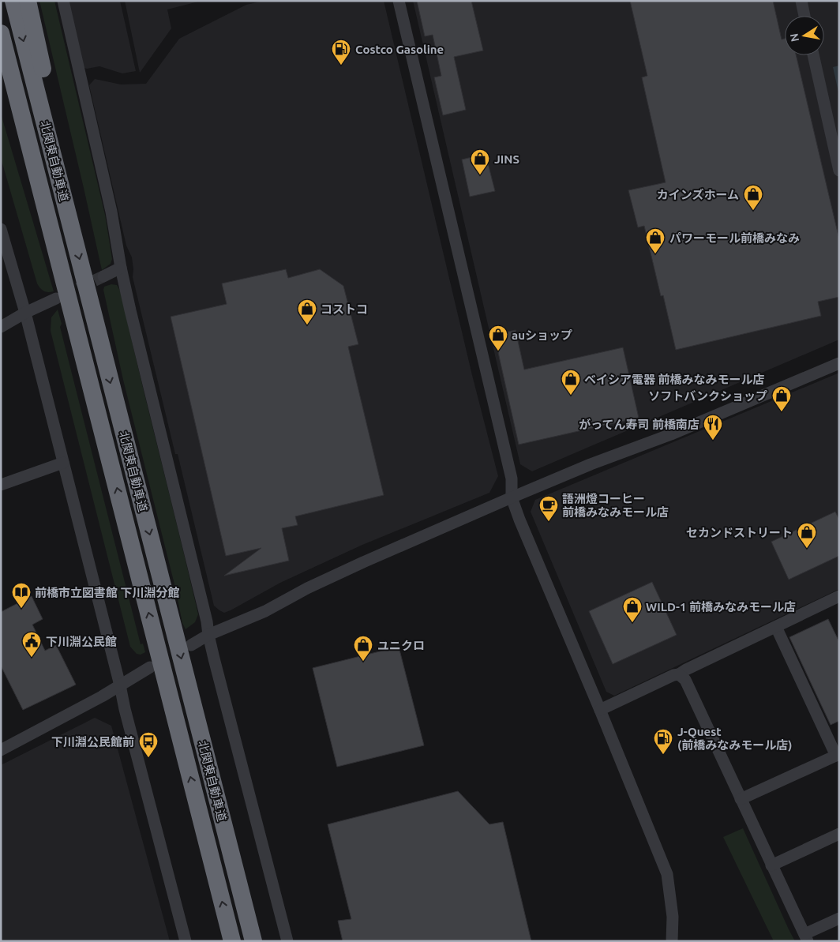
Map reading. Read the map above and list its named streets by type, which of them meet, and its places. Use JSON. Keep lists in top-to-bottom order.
{
  "streets": {
    "highway": ["北関東自動車道"]
  },
  "places": {
    "fuel station": ["Costco Gasoline", "J-Quest (前橋みなみモール店)"],
    "shop": [
      "JINS",
      "カインズホーム",
      "パワーモール前橋みなみ",
      "コストコ",
      "auショップ",
      "ベイシア電器 前橋みなみモール店",
      "ソフトバンクショップ",
      "セカンドストリート",
      "WILD-1 前橋みなみモール店",
      "ユニクロ"
    ],
    "restaurant": ["がってん寿司 前橋南店"],
    "cafe": ["語洲燈コーヒー 前橋みなみモール店"],
    "library": ["前橋市立図書館 下川淵分館"],
    "public building": ["下川淵公民館"],
    "bus stop": ["下川淵公民館前"]
  },
  "north": "left"
}
